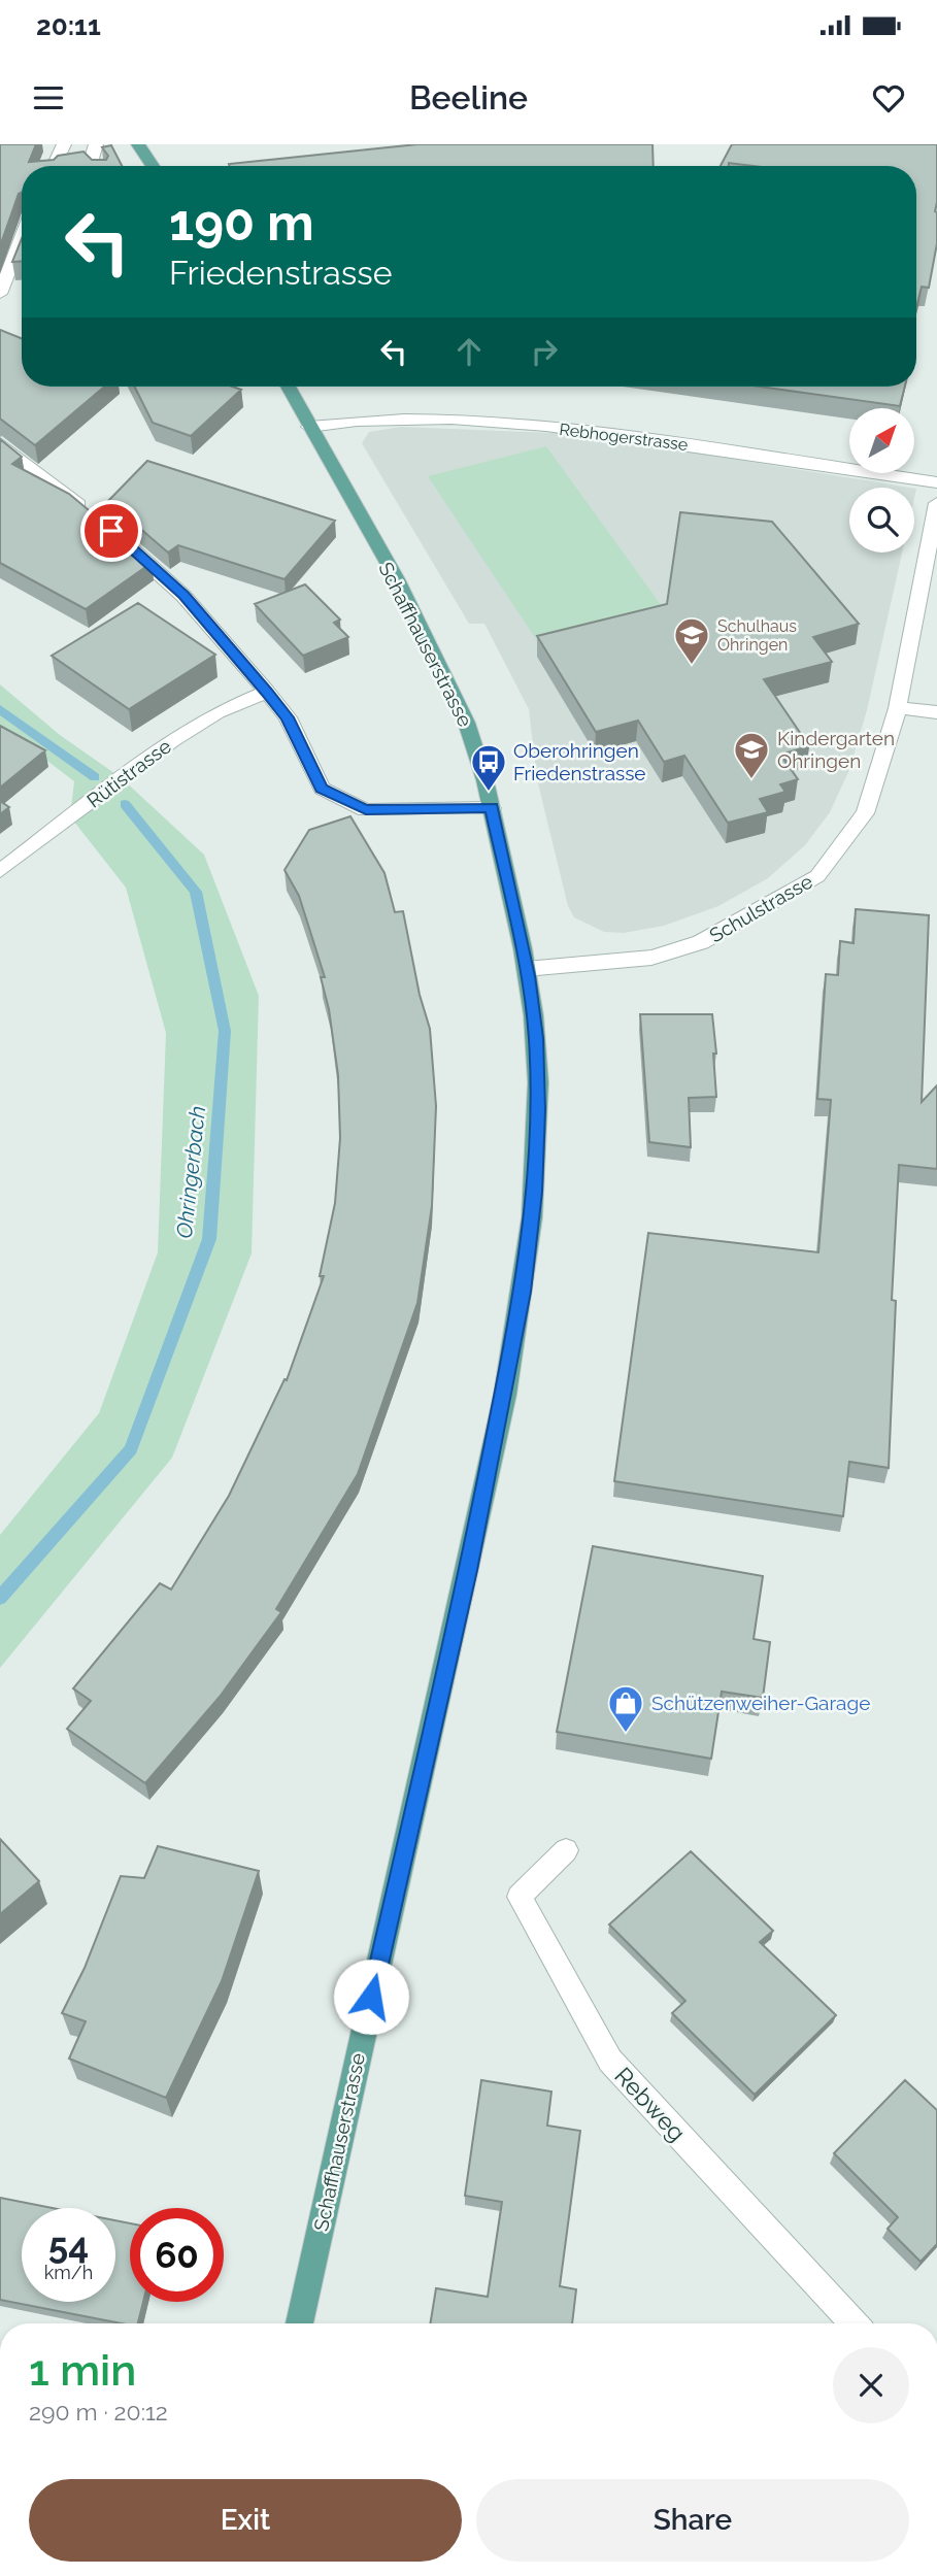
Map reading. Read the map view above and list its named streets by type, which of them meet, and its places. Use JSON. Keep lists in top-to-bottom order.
{
  "streets": {
    "main road": ["Schaffhauserstrasse"],
    "street": [
      "Rebhogerstrasse",
      "Rütistrasse",
      "Schulstrasse",
      "Rebweg"
    ]
  },
  "crossings": [
    ["Rebhogerstrasse", "Schaffhauserstrasse"],
    ["Schaffhauserstrasse", "Schulstrasse"]
  ],
  "water": ["Ohringerbach"],
  "places": {
    "school or university": ["Schulhaus Ohringen", "Kindergarten Ohringen"],
    "bus stop": ["Oberohringen Friedenstrasse"],
    "shop": ["Schützenweiher-Garage"]
  },
  "north": "top right",
  "page": {
    "status": "20:11",
    "header": "Beeline",
    "turn": ["190 m", "Friedenstrasse"],
    "speed": "54 km/h",
    "limit": "60",
    "heading": ["1 min", "290 m · 20:12"],
    "buttons": ["Exit", "Share"]
  }
}
